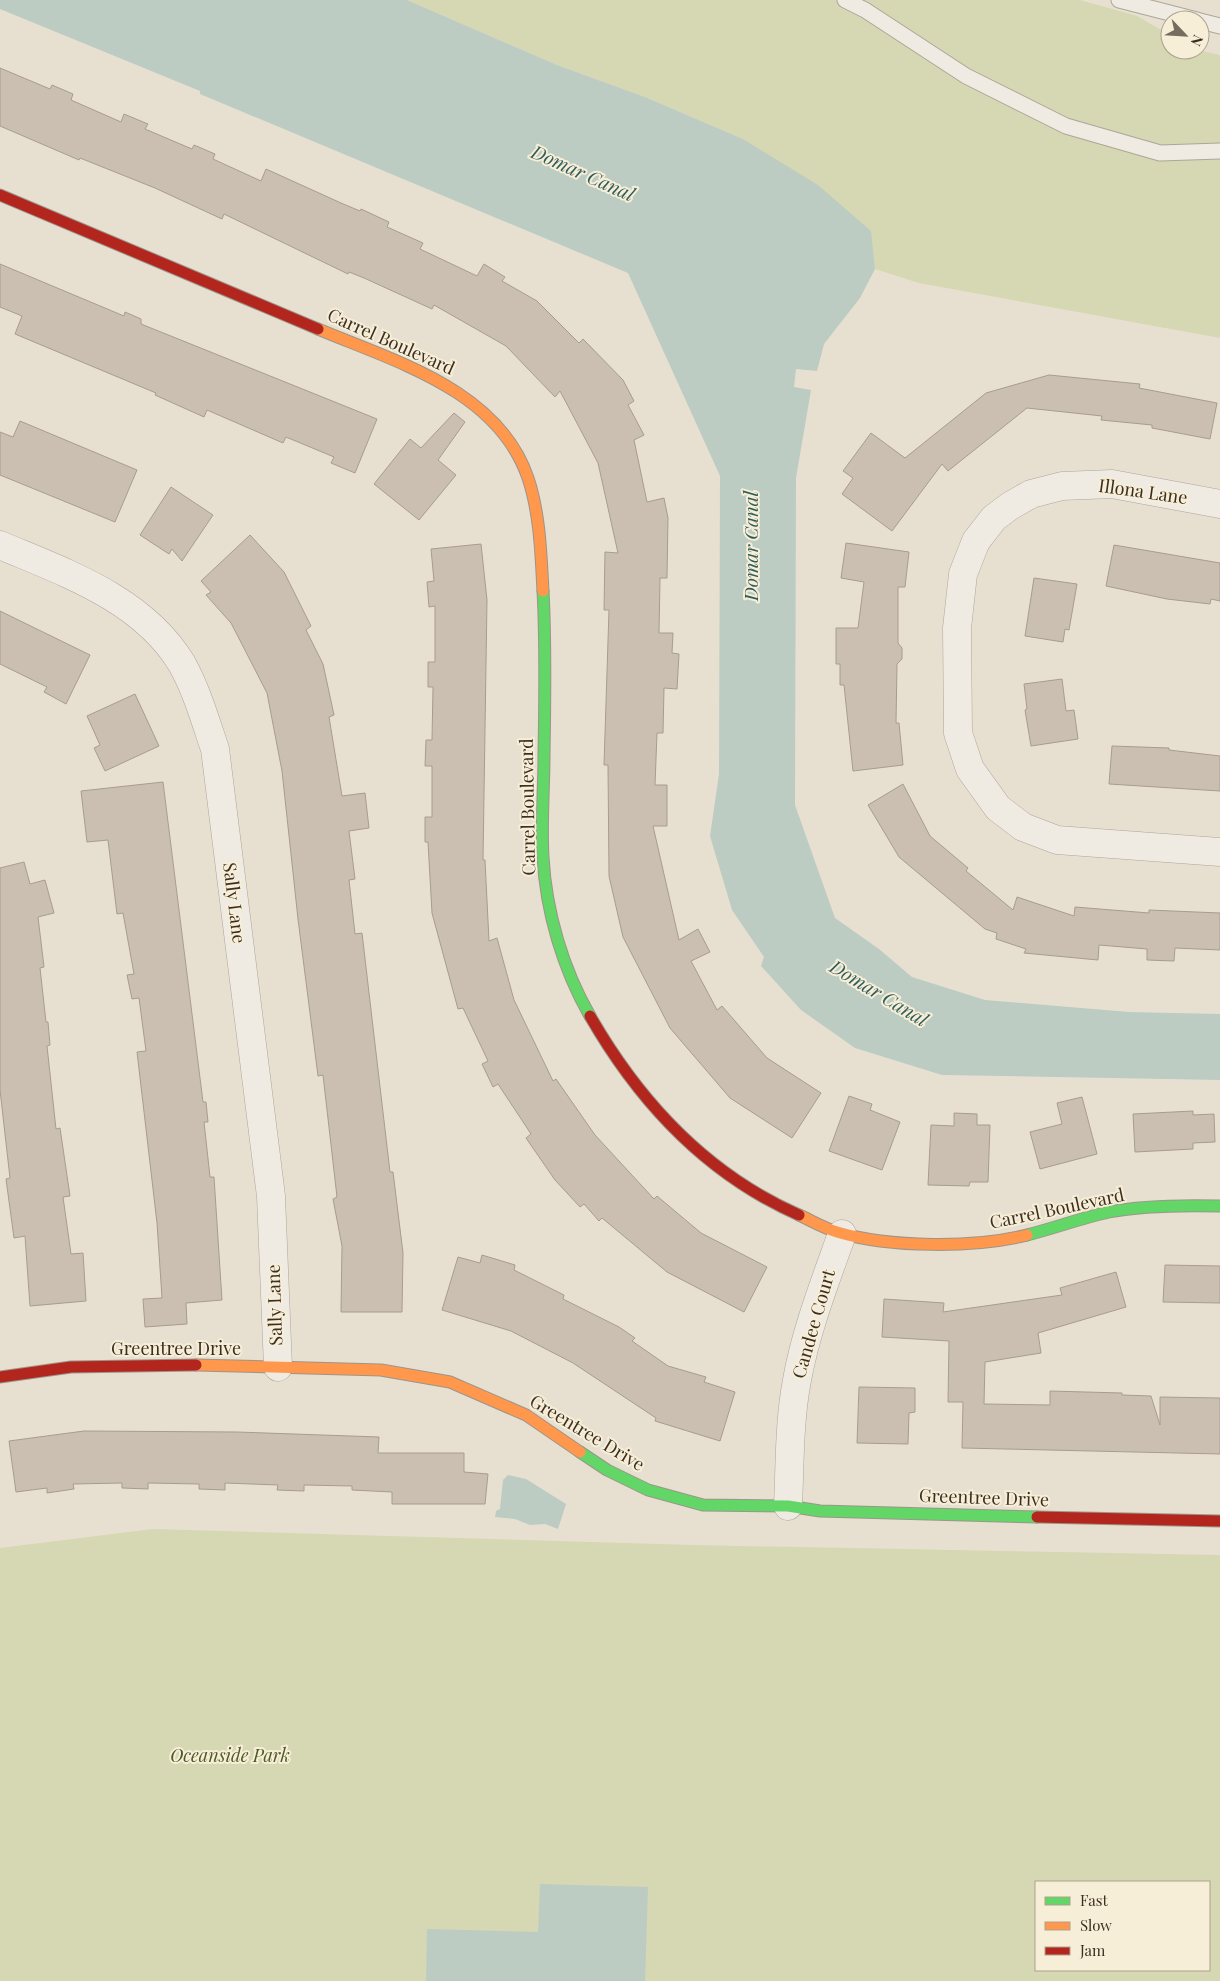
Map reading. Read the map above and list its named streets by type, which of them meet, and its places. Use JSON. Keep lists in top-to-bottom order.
{
  "streets": {
    "street": [
      "Carrel Boulevard",
      "Illona Lane",
      "Sally Lane",
      "Candee Court",
      "Greentree Drive"
    ]
  },
  "crossings": [
    ["Carrel Boulevard", "Candee Court"],
    ["Sally Lane", "Greentree Drive"],
    ["Candee Court", "Greentree Drive"]
  ],
  "water": ["Domar Canal"],
  "parks": ["Oceanside Park"],
  "legend": ["Fast", "Slow", "Jam"],
  "north": "bottom right"
}
